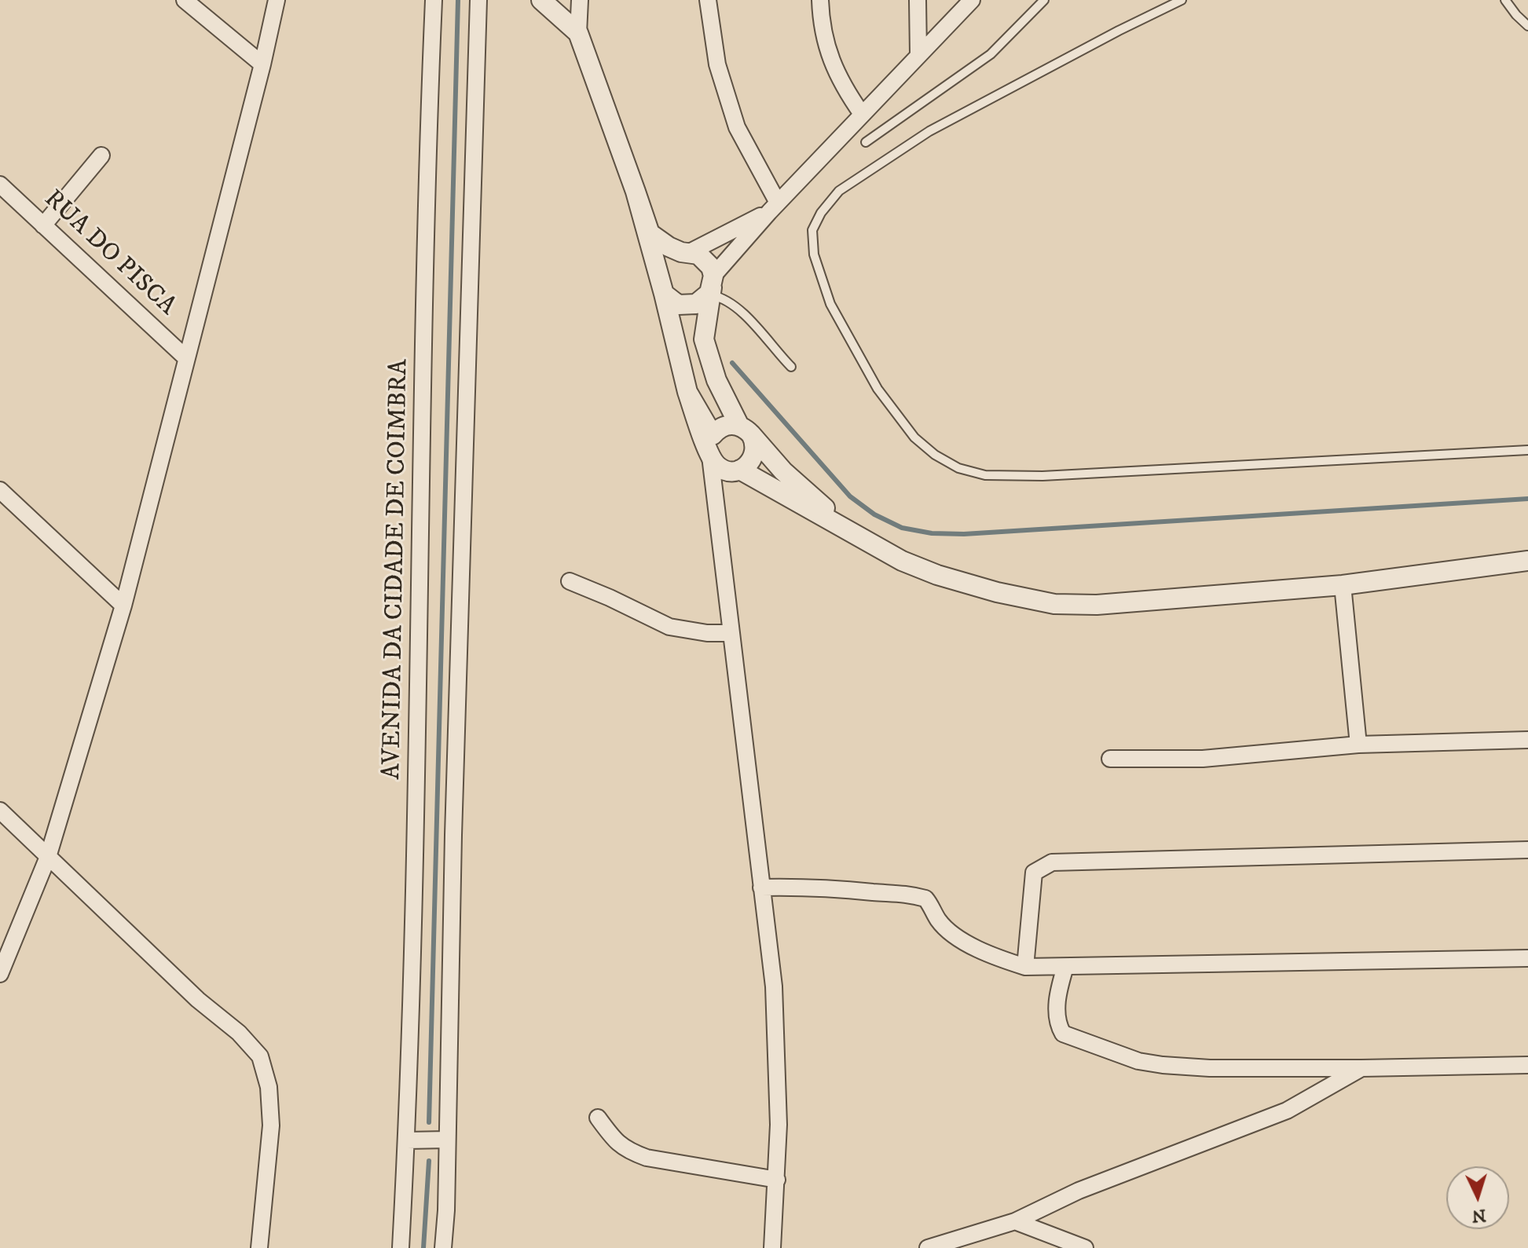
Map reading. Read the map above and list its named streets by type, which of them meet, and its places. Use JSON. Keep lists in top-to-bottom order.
{
  "streets": {
    "street": ["RUA DO PISCA", "AVENIDA DA CIDADE DE COIMBRA"]
  },
  "north": "bottom"
}
